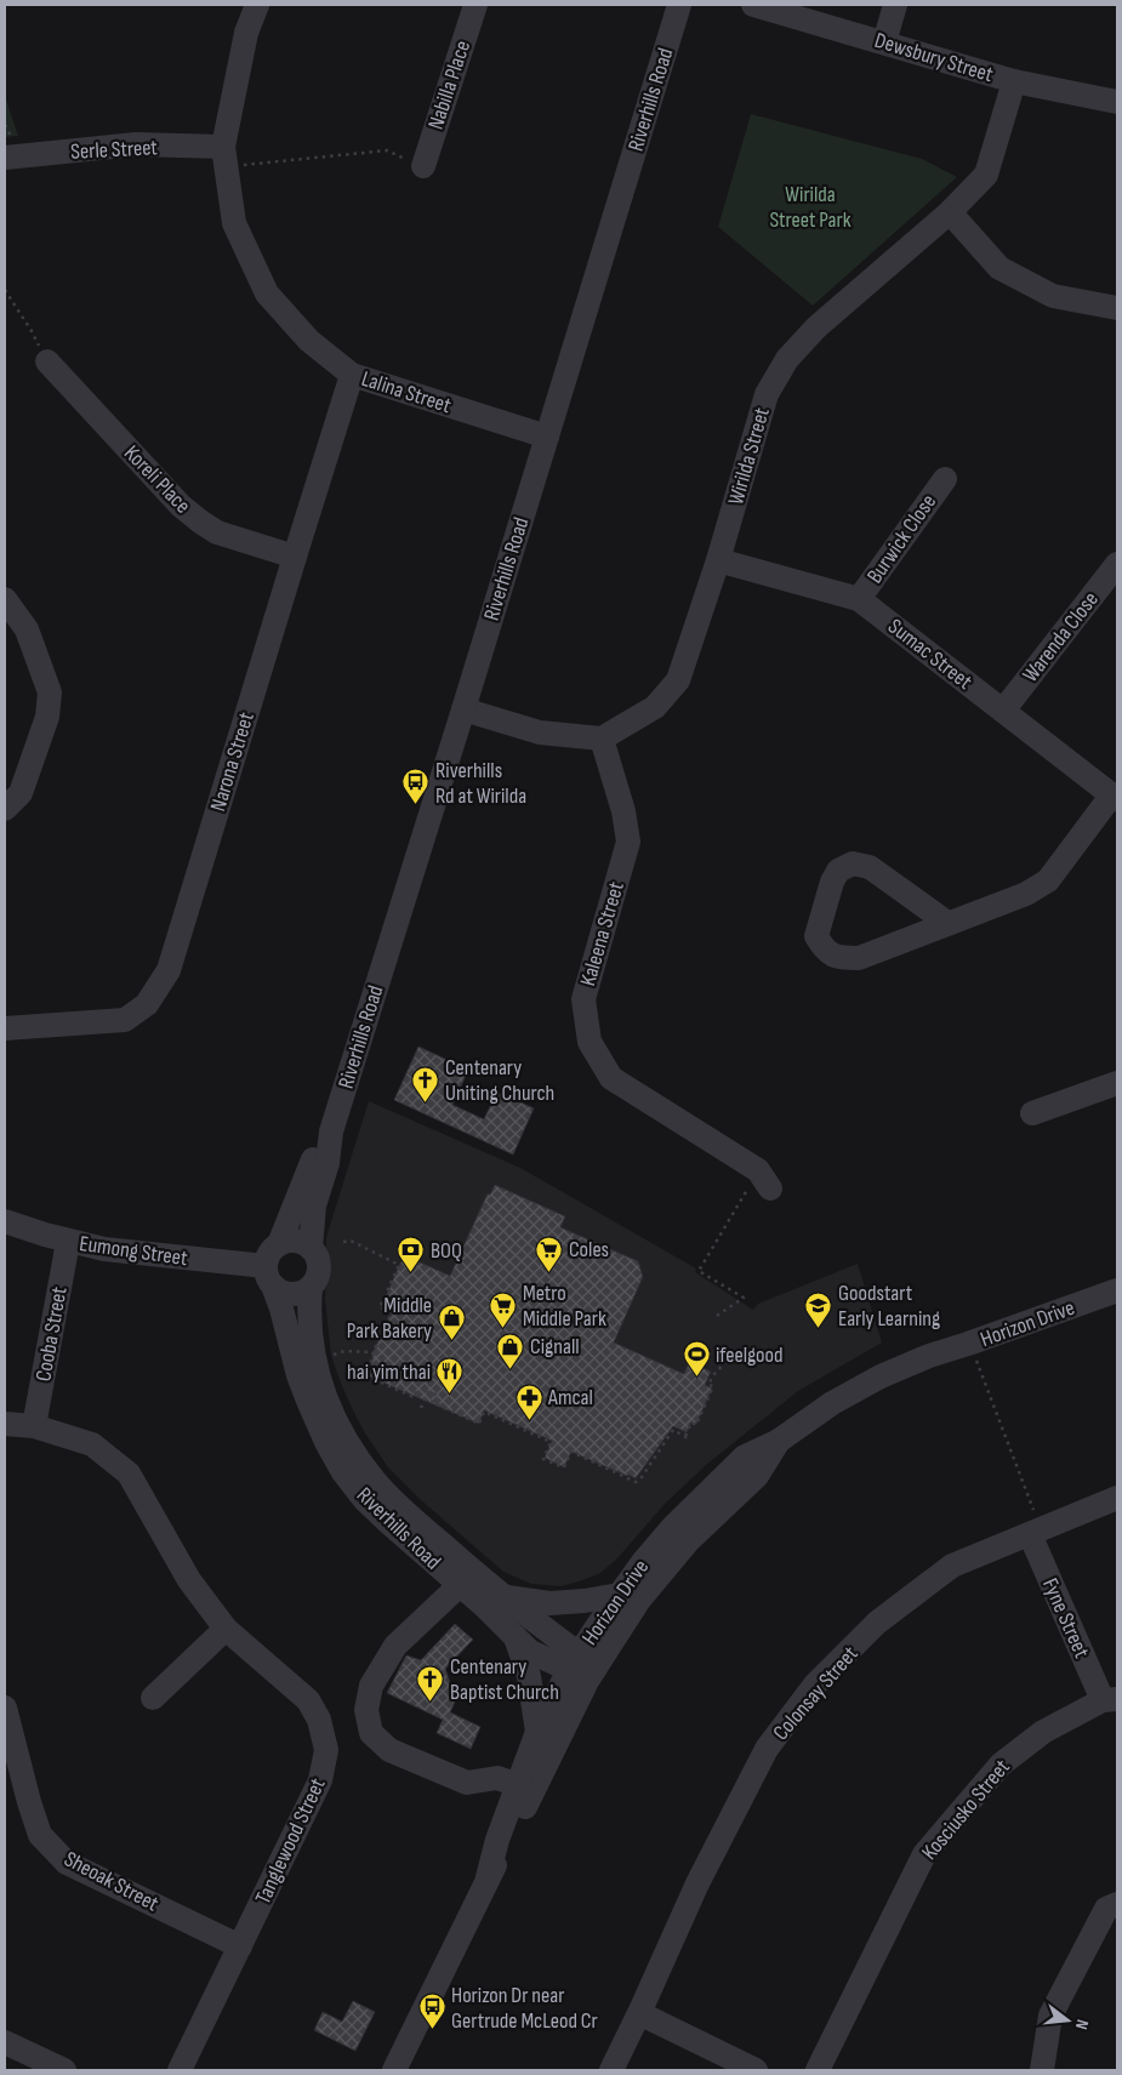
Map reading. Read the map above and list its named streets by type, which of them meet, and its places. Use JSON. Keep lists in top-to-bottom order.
{
  "streets": {
    "street": [
      "Dewsbury Street",
      "Nabilla Place",
      "Riverhills Road",
      "Serle Street",
      "Lalina Street",
      "Wirilda Street",
      "Koreli Place",
      "Burwick Close",
      "Warenda Close",
      "Sumac Street",
      "Narona Street",
      "Kaleena Street",
      "Eumong Street",
      "Horizon Drive",
      "Cooba Street",
      "Fyne Street",
      "Colonsay Street",
      "Kosciusko Street",
      "Tanglewood Street",
      "Sheoak Street"
    ]
  },
  "crossings": [
    ["Dewsbury Street", "Wirilda Street"],
    ["Riverhills Road", "Lalina Street"],
    ["Riverhills Road", "Eumong Street"],
    ["Riverhills Road", "Horizon Drive"],
    ["Serle Street", "Lalina Street"],
    ["Lalina Street", "Narona Street"],
    ["Wirilda Street", "Sumac Street"],
    ["Wirilda Street", "Kaleena Street"],
    ["Koreli Place", "Narona Street"],
    ["Burwick Close", "Sumac Street"],
    ["Warenda Close", "Sumac Street"],
    ["Eumong Street", "Cooba Street"],
    ["Cooba Street", "Tanglewood Street"],
    ["Fyne Street", "Colonsay Street"],
    ["Fyne Street", "Kosciusko Street"],
    ["Tanglewood Street", "Sheoak Street"]
  ],
  "parks": ["Wirilda Street Park"],
  "places": {
    "bus stop": ["Riverhills Rd at Wirilda", "Horizon Dr near Gertrude McLeod Cr"],
    "church": ["Centenary Uniting Church", "Centenary Baptist Church"],
    "supermarket": ["Coles", "Metro Middle Park"],
    "bank": ["BOQ"],
    "school or university": ["Goodstart Early Learning"],
    "shop": ["Middle Park Bakery", "Cignall"],
    "sports": ["ifeelgood"],
    "restaurant": ["hai yim thai"],
    "pharmacy": ["Amcal"]
  },
  "north": "right"
}
